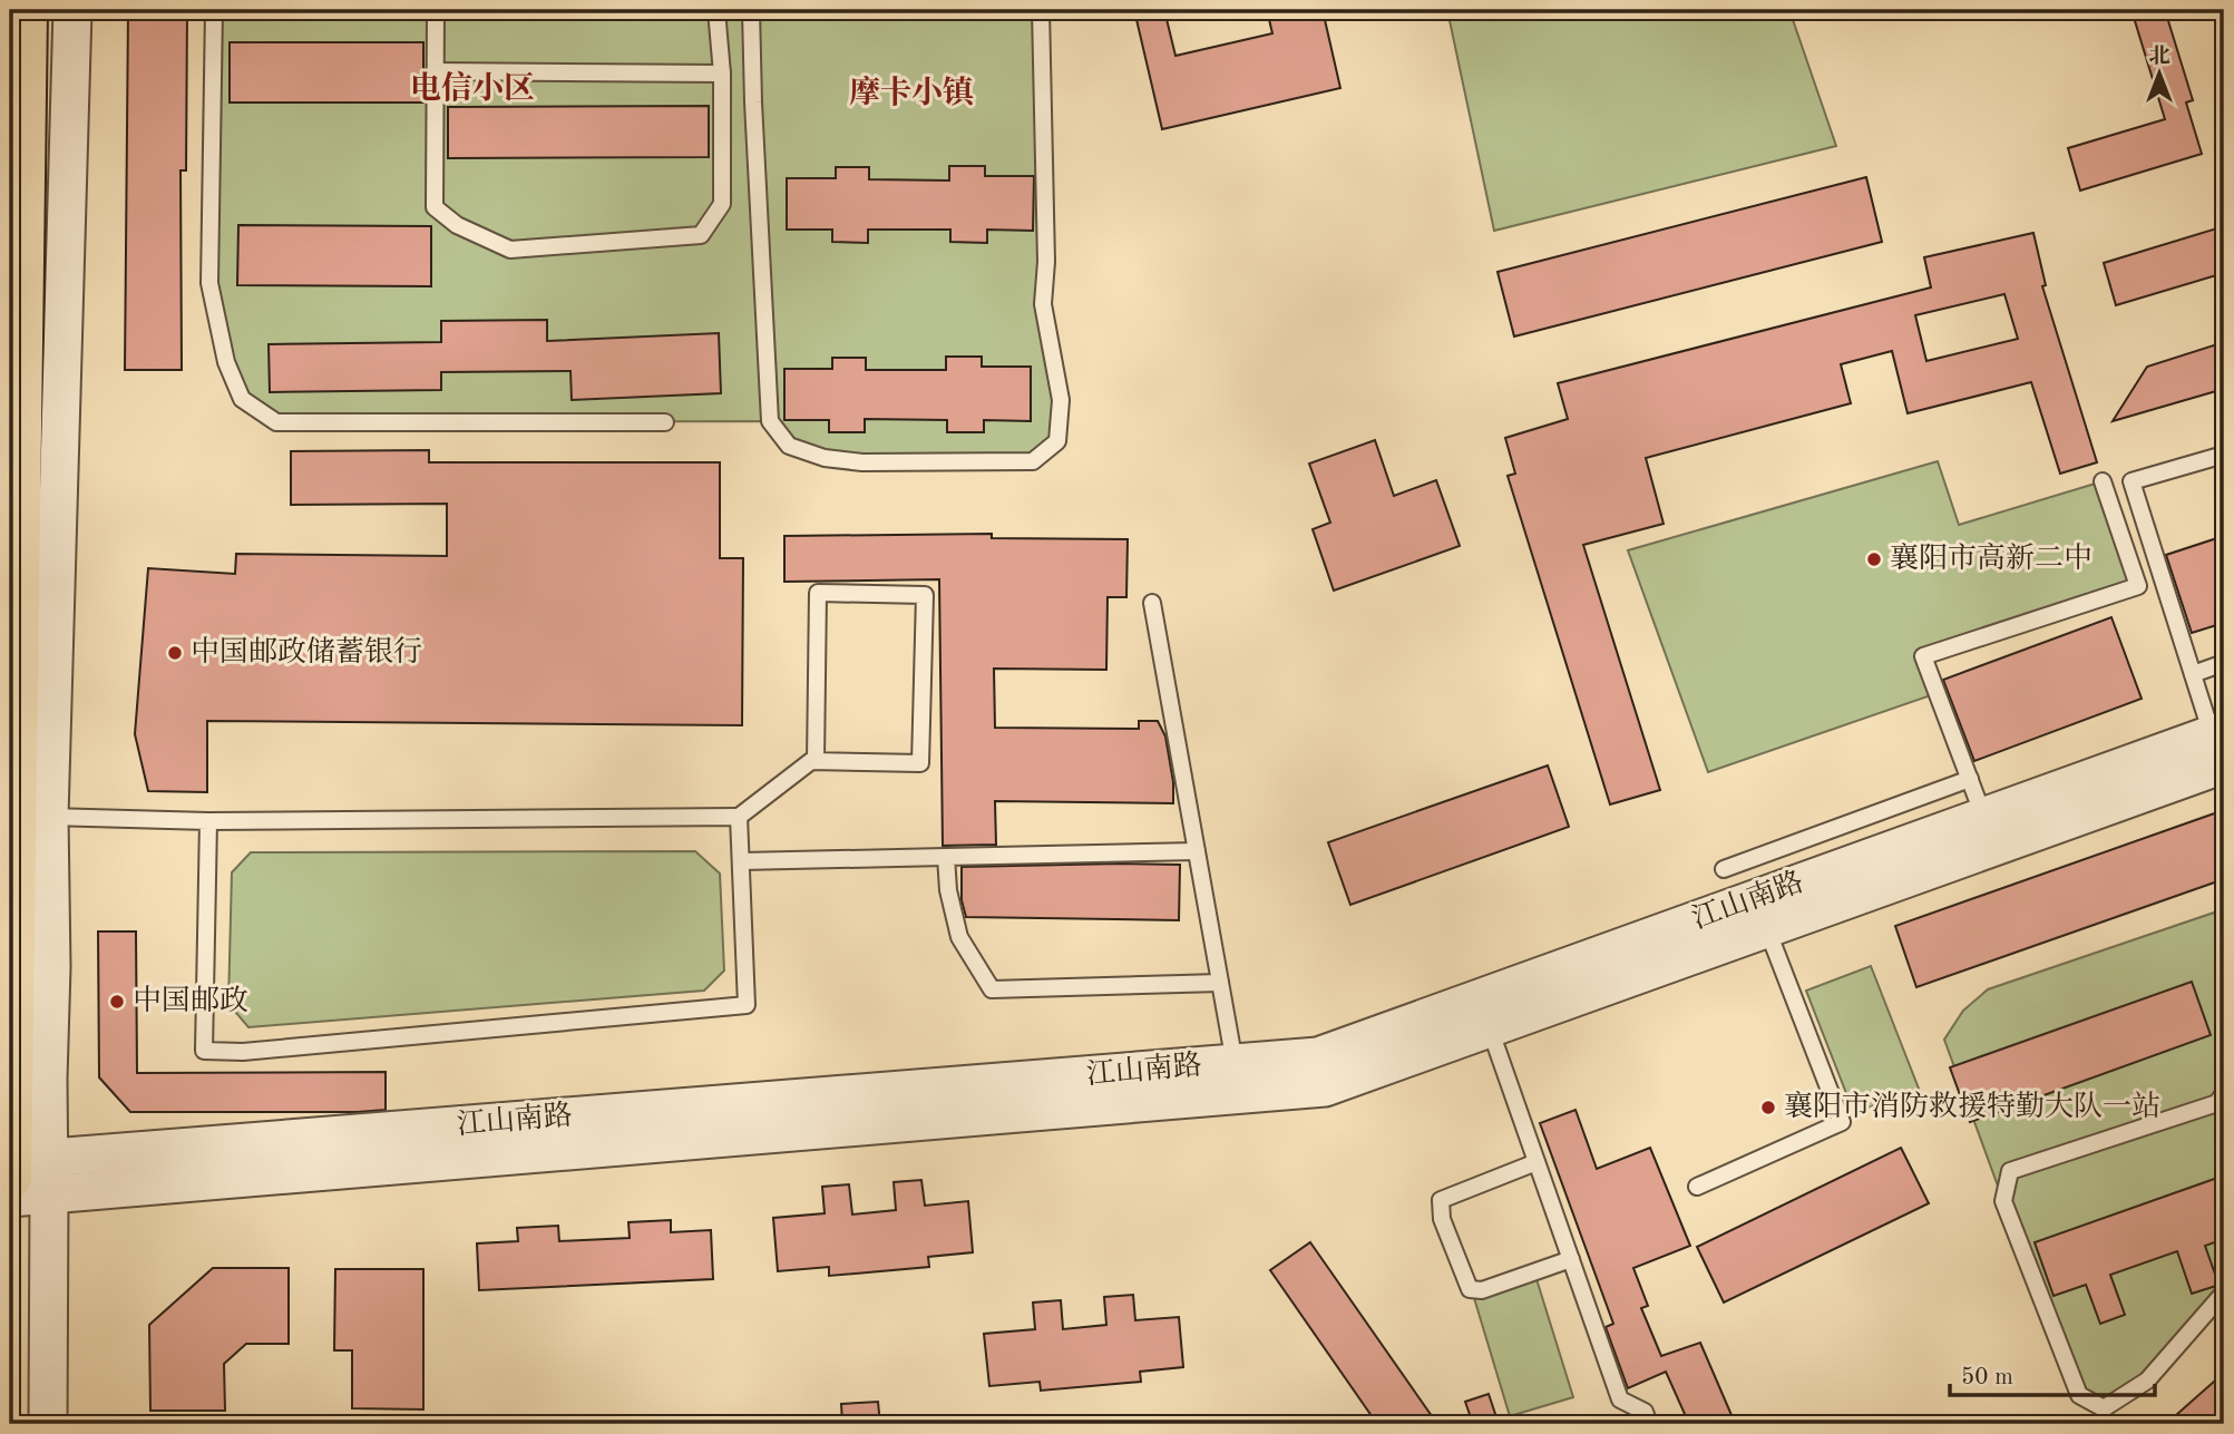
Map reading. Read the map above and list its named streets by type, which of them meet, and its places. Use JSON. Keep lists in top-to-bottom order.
{
  "streets": {
    "street": ["江山南路"]
  },
  "districts": ["电信小区", "摩卡小镇"],
  "places": [
    "襄阳市高新二中",
    "中国邮政储蓄银行",
    "中国邮政",
    "襄阳市消防救援特勤大队一站"
  ],
  "scale_bar": "50 m",
  "north": "top"
}
